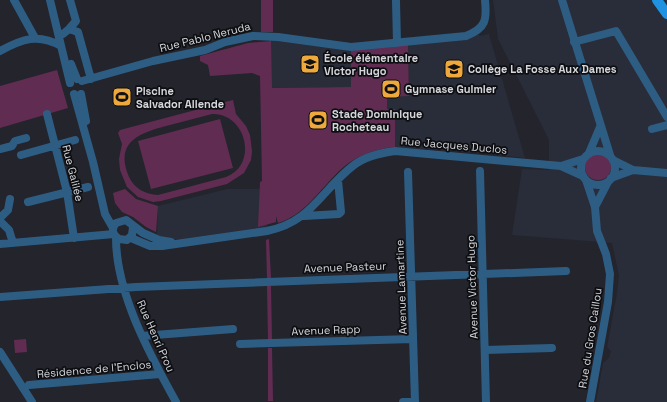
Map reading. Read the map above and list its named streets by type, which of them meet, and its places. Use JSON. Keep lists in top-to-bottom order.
{
  "streets": {
    "street": [
      "Rue Pablo Neruda",
      "Rue Jacques Duclos",
      "Rue Galilée",
      "Avenue Pasteur",
      "Avenue Lamartine",
      "Avenue Victor Hugo",
      "Avenue Rapp",
      "Rue Henri Prou",
      "Rue du Gros Caillou",
      "Résidence de l'Enclos"
    ]
  },
  "crossings": [
    ["Rue Jacques Duclos", "Rue Henri Prou"],
    ["Rue Jacques Duclos", "Rue du Gros Caillou"],
    ["Avenue Pasteur", "Avenue Lamartine"],
    ["Avenue Pasteur", "Avenue Victor Hugo"],
    ["Avenue Pasteur", "Rue Henri Prou"],
    ["Avenue Lamartine", "Avenue Rapp"],
    ["Rue Henri Prou", "Résidence de l'Enclos"]
  ],
  "places": {
    "school or university": ["École élémentaire Victor Hugo", "Collège La Fosse Aux Dames"],
    "sports": ["Gymnase Guimier", "Piscine Salvador Allende", "Stade Dominique Rocheteau"]
  }
}
